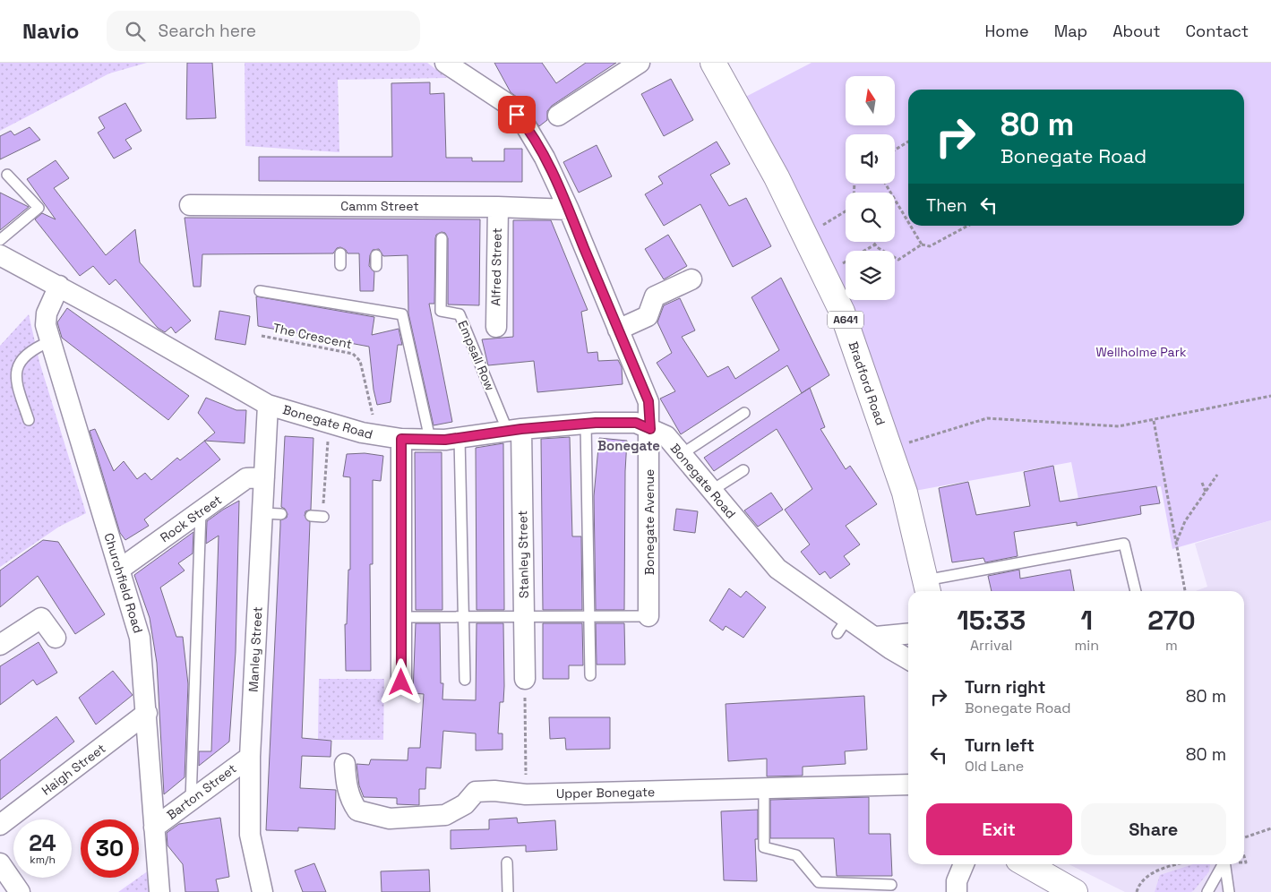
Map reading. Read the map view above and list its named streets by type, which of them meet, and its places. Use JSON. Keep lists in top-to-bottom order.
{
  "streets": {
    "main road": ["A641", "Bradford Road"],
    "street": [
      "Camm Street",
      "Alfred Street",
      "Bonegate Road",
      "Rock Street",
      "Bonegate Avenue",
      "Stanley Street",
      "Churchfield Road",
      "Manley Street",
      "Haigh Street",
      "Barton Street",
      "Upper Bonegate"
    ],
    "lane": ["Empsall Row"],
    "path": ["The Crescent"]
  },
  "crossings": [
    ["Camm Street", "Alfred Street"],
    ["Camm Street", "Bonegate Avenue"],
    ["The Crescent", "Bonegate Road"],
    ["Empsall Row", "Bonegate Road"],
    ["Empsall Row", "Stanley Street"],
    ["Bonegate Road", "Bonegate Avenue"],
    ["Bonegate Road", "Stanley Street"],
    ["Bonegate Road", "Churchfield Road"],
    ["Bonegate Road", "Manley Street"],
    ["Rock Street", "Churchfield Road"],
    ["Rock Street", "Manley Street"],
    ["Churchfield Road", "Haigh Street"],
    ["Churchfield Road", "Barton Street"],
    ["Manley Street", "Barton Street"]
  ],
  "districts": ["Bonegate"],
  "parks": ["Wellholme Park"],
  "north": "top",
  "page": {
    "header": "Navio",
    "search": "Search here",
    "nav": [
      "Home",
      "Map",
      "About",
      "Contact"
    ],
    "turn": ["80 m", "Bonegate Road"],
    "then": "Then",
    "eta": [
      "15:33",
      "Arrival",
      "1",
      "min",
      "270",
      "m"
    ],
    "list": [
      {
        "name": "Turn right",
        "note": "Bonegate Road",
        "value": "80 m"
      },
      {
        "name": "Turn left",
        "note": "Old Lane",
        "value": "80 m"
      }
    ],
    "buttons": ["Exit", "Share"],
    "speed": "24 km/h",
    "limit": "30"
  }
}
